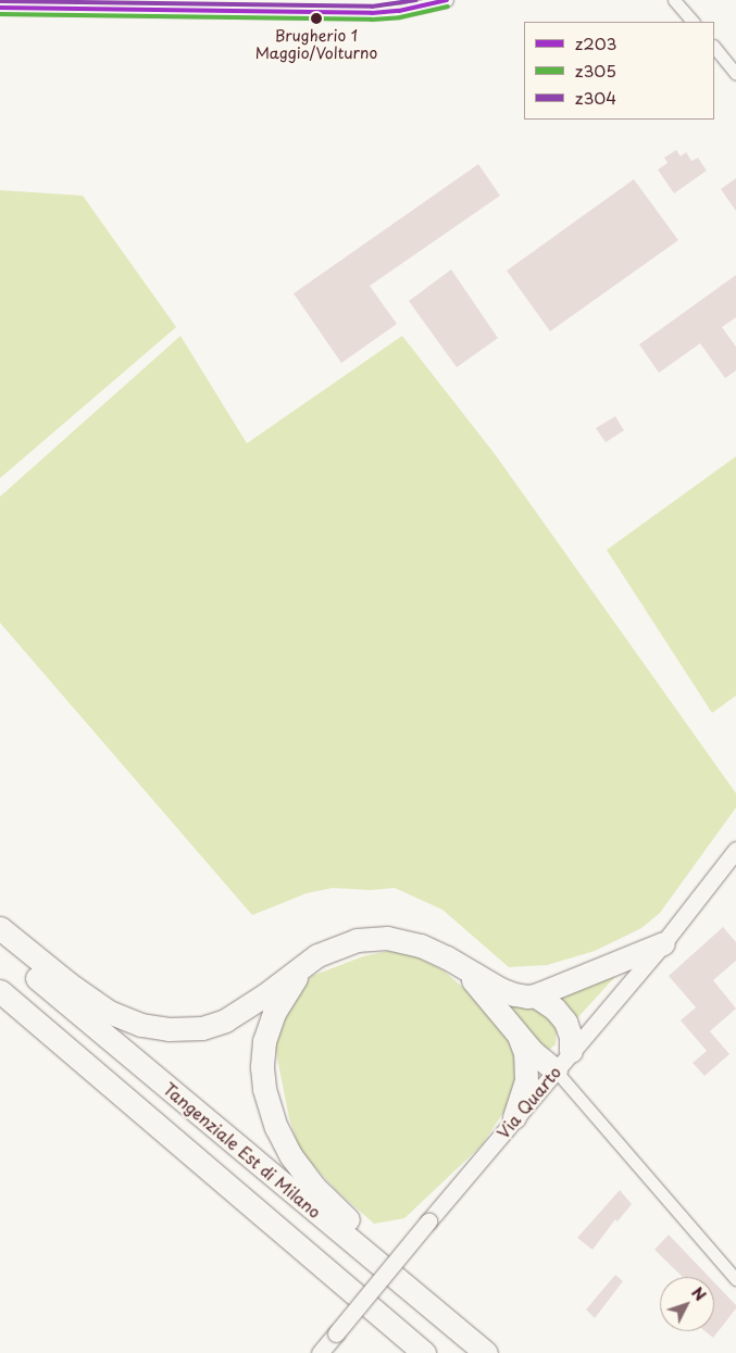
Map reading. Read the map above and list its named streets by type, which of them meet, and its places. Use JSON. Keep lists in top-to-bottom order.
{
  "streets": {
    "highway": ["Tangenziale Est di Milano"],
    "street": ["Via Quarto"]
  },
  "places": ["Brugherio 1 Maggio/Volturno"],
  "lines": ["transit line z203", "transit line z304", "transit line z305"],
  "legend": ["z203", "z305", "z304"],
  "north": "top right"
}
